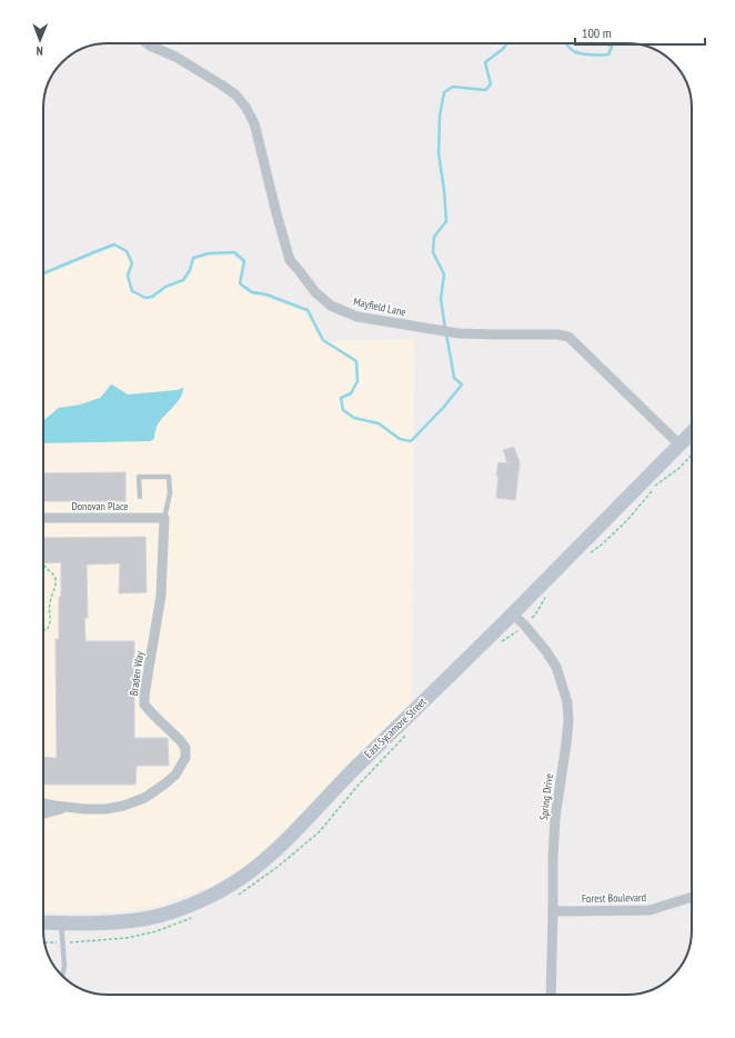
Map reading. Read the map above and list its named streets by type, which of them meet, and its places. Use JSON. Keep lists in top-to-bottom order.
{
  "streets": {
    "main road": ["East Sycamore Street"],
    "street": [
      "Mayfield Lane",
      "Donovan Place",
      "Braden Way",
      "Spring Drive",
      "Forest Boulevard"
    ]
  },
  "crossings": [
    ["Mayfield Lane", "East Sycamore Street"],
    ["Donovan Place", "Braden Way"],
    ["East Sycamore Street", "Spring Drive"],
    ["Spring Drive", "Forest Boulevard"]
  ],
  "scale_bar": "100 m",
  "north": "bottom"
}
